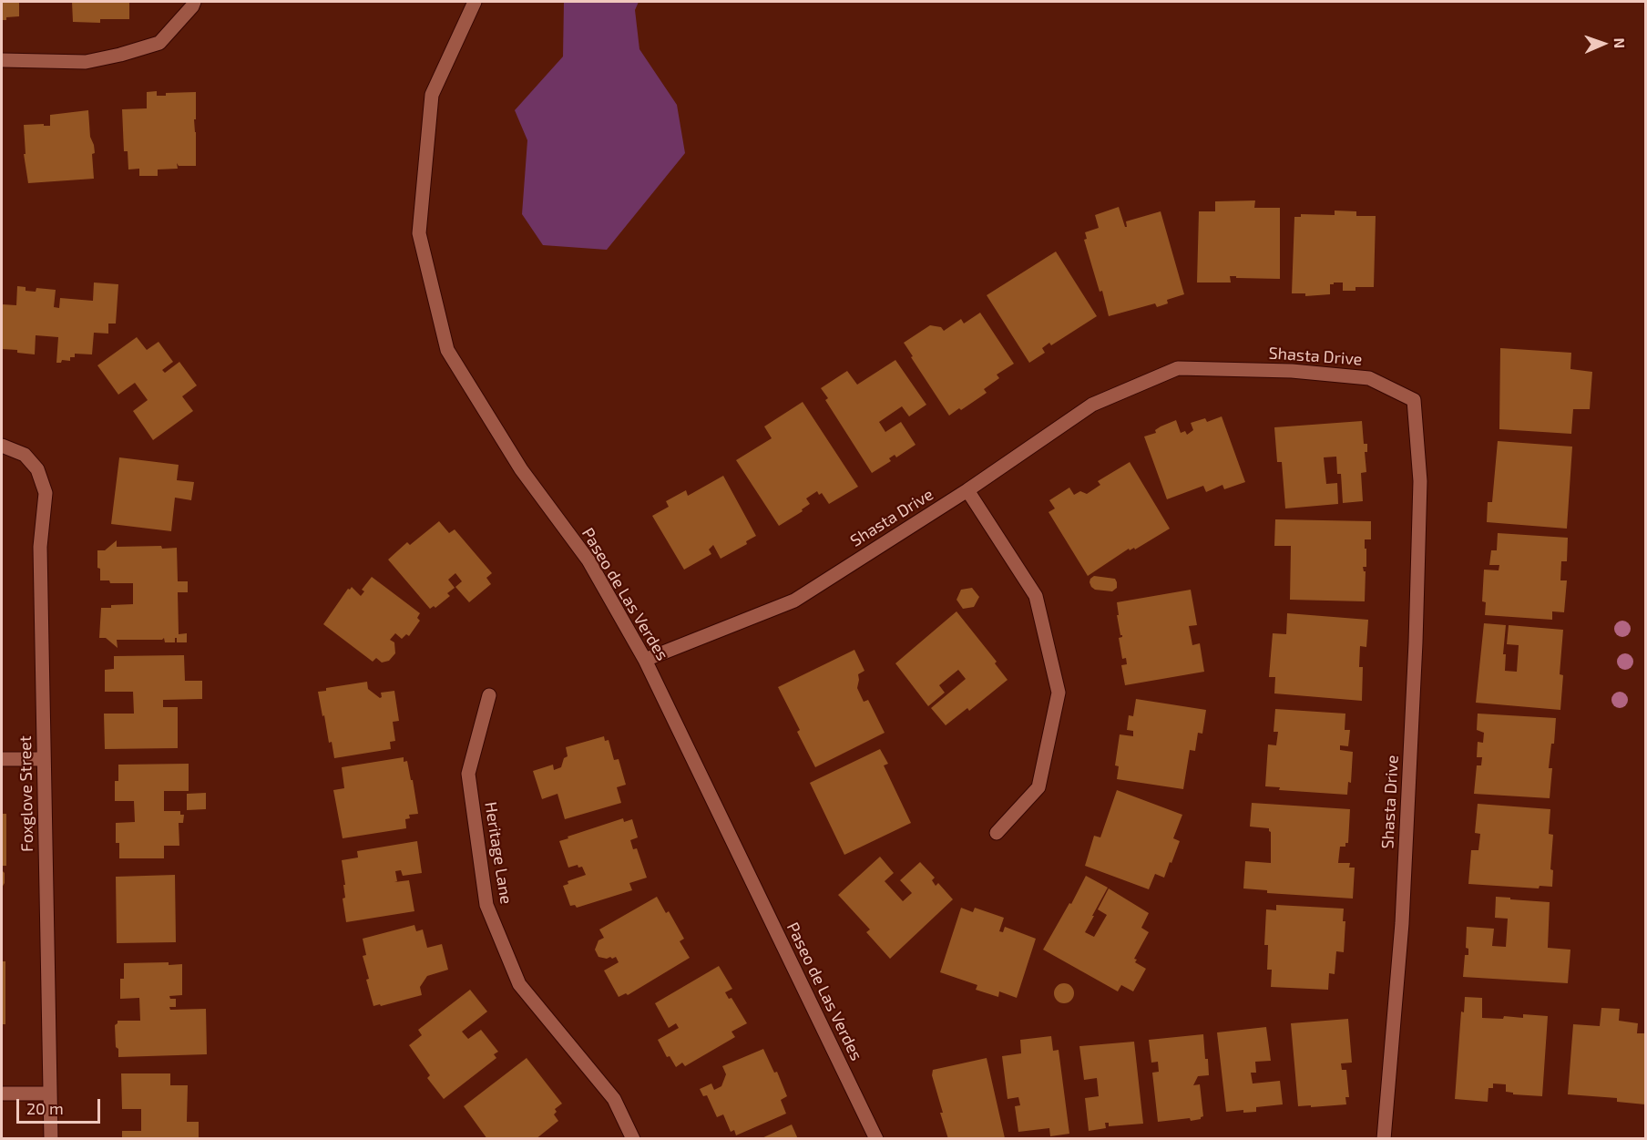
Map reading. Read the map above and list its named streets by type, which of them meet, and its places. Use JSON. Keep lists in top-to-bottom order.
{
  "streets": {
    "street": [
      "Shasta Drive",
      "Paseo de Las Verdes",
      "Foxglove Street",
      "Heritage Lane"
    ]
  },
  "crossings": [
    ["Shasta Drive", "Paseo de Las Verdes"]
  ],
  "scale_bar": "20 m",
  "north": "right"
}
